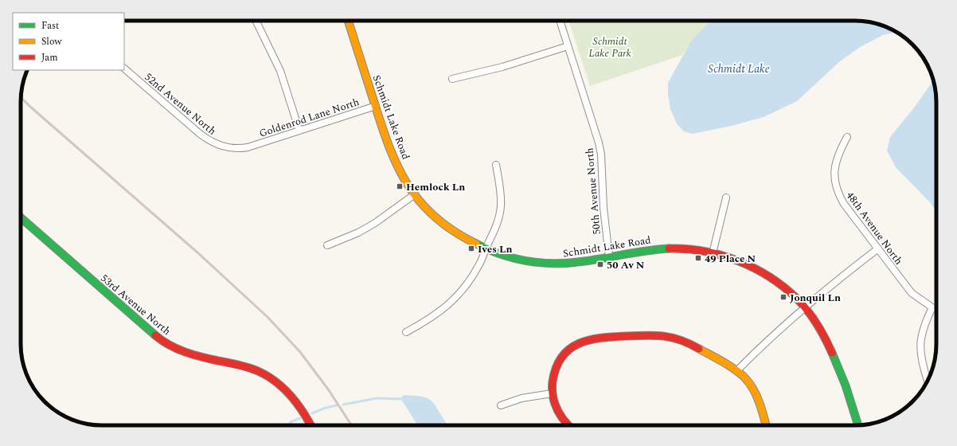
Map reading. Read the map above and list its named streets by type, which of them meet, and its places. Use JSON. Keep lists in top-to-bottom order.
{
  "streets": {
    "street": [
      "52nd Avenue North",
      "Goldenrod Lane North",
      "Schmidt Lake Road",
      "50th Avenue North",
      "48th Avenue North",
      "53rd Avenue North"
    ]
  },
  "crossings": [
    ["52nd Avenue North", "Goldenrod Lane North"],
    ["Goldenrod Lane North", "Schmidt Lake Road"],
    ["Schmidt Lake Road", "50th Avenue North"]
  ],
  "water": ["Schmidt Lake"],
  "parks": ["Schmidt Lake Park"],
  "places": {
    "transit": [
      "Hemlock Ln",
      "Ives Ln",
      "49 Place N",
      "50 Av N",
      "Jonquil Ln"
    ]
  },
  "legend": ["Fast", "Slow", "Jam"]
}
